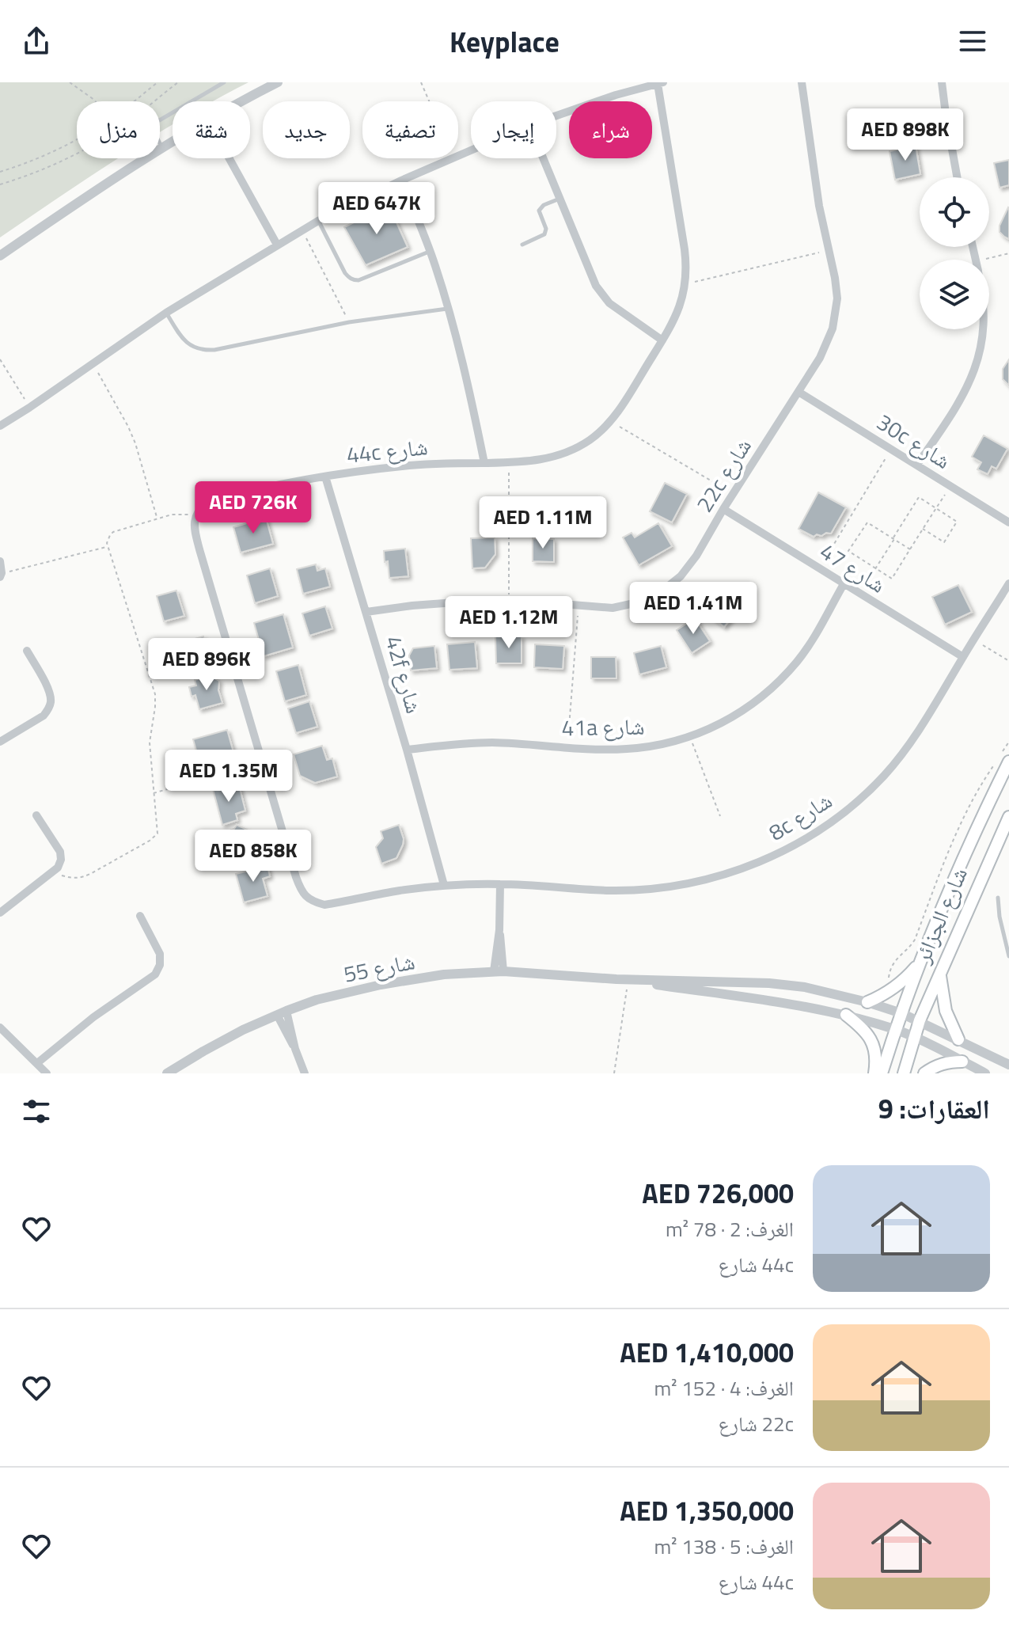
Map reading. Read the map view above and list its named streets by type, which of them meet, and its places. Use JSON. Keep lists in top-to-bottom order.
{
  "streets": {
    "main road": ["شارع الجزائر"],
    "street": [
      "30c شارع",
      "44c شارع",
      "22c شارع",
      "شارع 47",
      "42f شارع",
      "41a شارع",
      "8c شارع",
      "شارع 55"
    ]
  },
  "crossings": [
    ["30c شارع", "22c شارع"],
    ["44c شارع", "42f شارع"],
    ["22c شارع", "شارع 47"],
    ["22c شارع", "42f شارع"],
    ["شارع 47", "41a شارع"],
    ["شارع 47", "8c شارع"],
    ["42f شارع", "41a شارع"],
    ["42f شارع", "8c شارع"],
    ["شارع الجزائر", "شارع 55"]
  ],
  "page": {
    "header": "Keyplace",
    "chip": [
      "شراء",
      "إيجار",
      "تصفية",
      "جديد",
      "شقة",
      "منزل"
    ],
    "price": [
      "AED 898K",
      "AED 647K",
      "AED 726K",
      "AED 1.11M",
      "AED 1.41M",
      "AED 1.12M",
      "AED 896K",
      "AED 1.35M",
      "AED 858K"
    ],
    "heading": "العقارات: 9",
    "list": [
      {
        "name": "AED 726,000",
        "note": "الغرف: 2 · 78 m² · 44c شارع"
      },
      {
        "name": "AED 1,410,000",
        "note": "الغرف: 4 · 152 m² · 22c شارع"
      },
      {
        "name": "AED 1,350,000",
        "note": "الغرف: 5 · 138 m² · 44c شارع"
      }
    ]
  }
}
